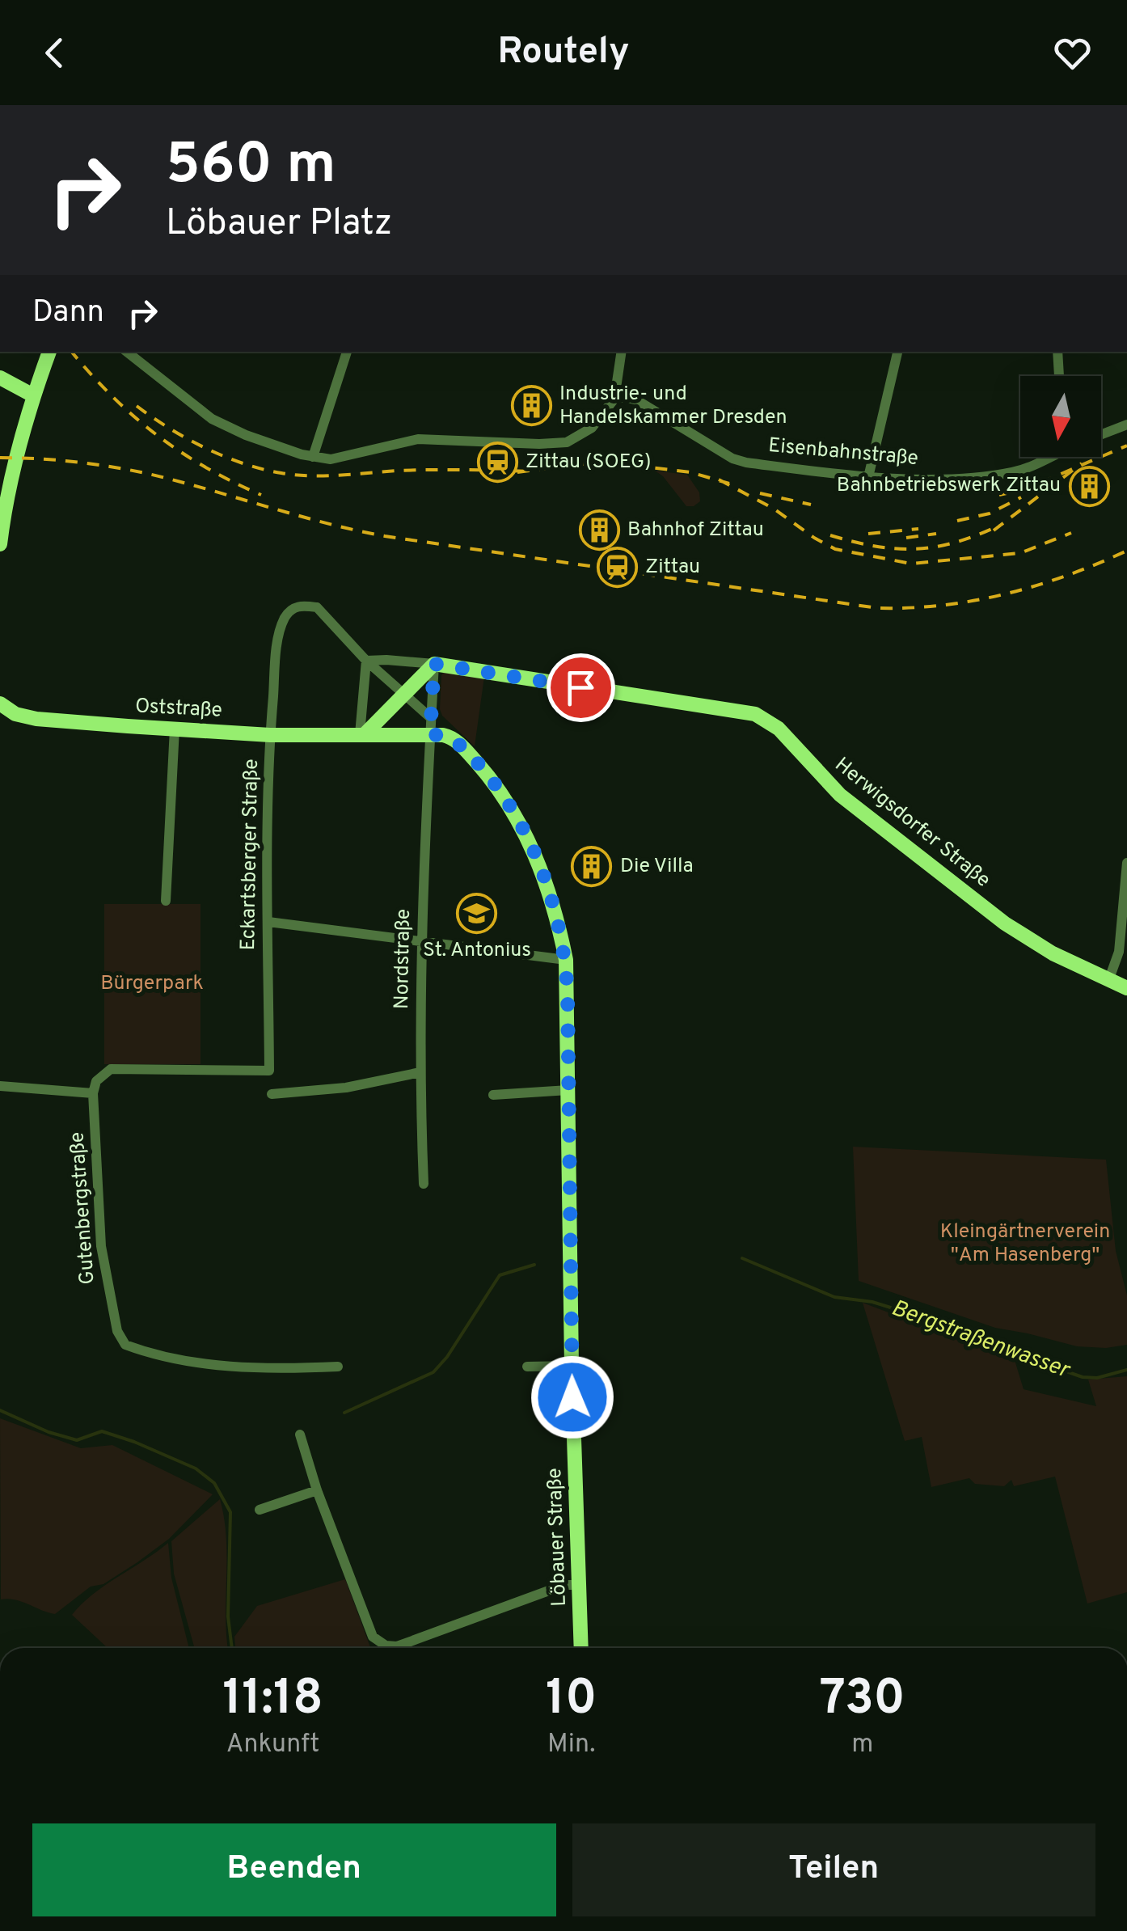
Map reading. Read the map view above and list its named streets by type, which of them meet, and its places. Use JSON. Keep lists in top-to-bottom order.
{
  "streets": {
    "main road": ["Oststraße", "Herwigsdorfer Straße", "Löbauer Straße"],
    "street": [
      "Eisenbahnstraße",
      "Eckartsberger Straße",
      "Nordstraße",
      "Gutenbergstraße"
    ]
  },
  "crossings": [
    ["Oststraße", "Eckartsberger Straße"],
    ["Oststraße", "Nordstraße"],
    ["Oststraße", "Löbauer Straße"],
    ["Herwigsdorfer Straße", "Nordstraße"],
    ["Eckartsberger Straße", "Gutenbergstraße"],
    ["Eckartsberger Straße", "Löbauer Straße"],
    ["Nordstraße", "Löbauer Straße"]
  ],
  "water": ["Bergstraßenwasser"],
  "parks": ["Bürgerpark", "Kleingärtnerverein \"Am Hasenberg\""],
  "places": {
    "building": [
      "Industrie- und Handelskammer Dresden",
      "Bahnbetriebswerk Zittau",
      "Bahnhof Zittau",
      "Die Villa"
    ],
    "station": ["Zittau (SOEG)", "Zittau"],
    "school or university": ["St. Antonius"]
  },
  "north": "bottom",
  "page": {
    "header": "Routely",
    "turn": ["560 m", "Löbauer Platz"],
    "then": "Dann",
    "eta": [
      "11:18",
      "Ankunft",
      "10",
      "Min.",
      "730",
      "m"
    ],
    "buttons": ["Beenden", "Teilen"]
  }
}
